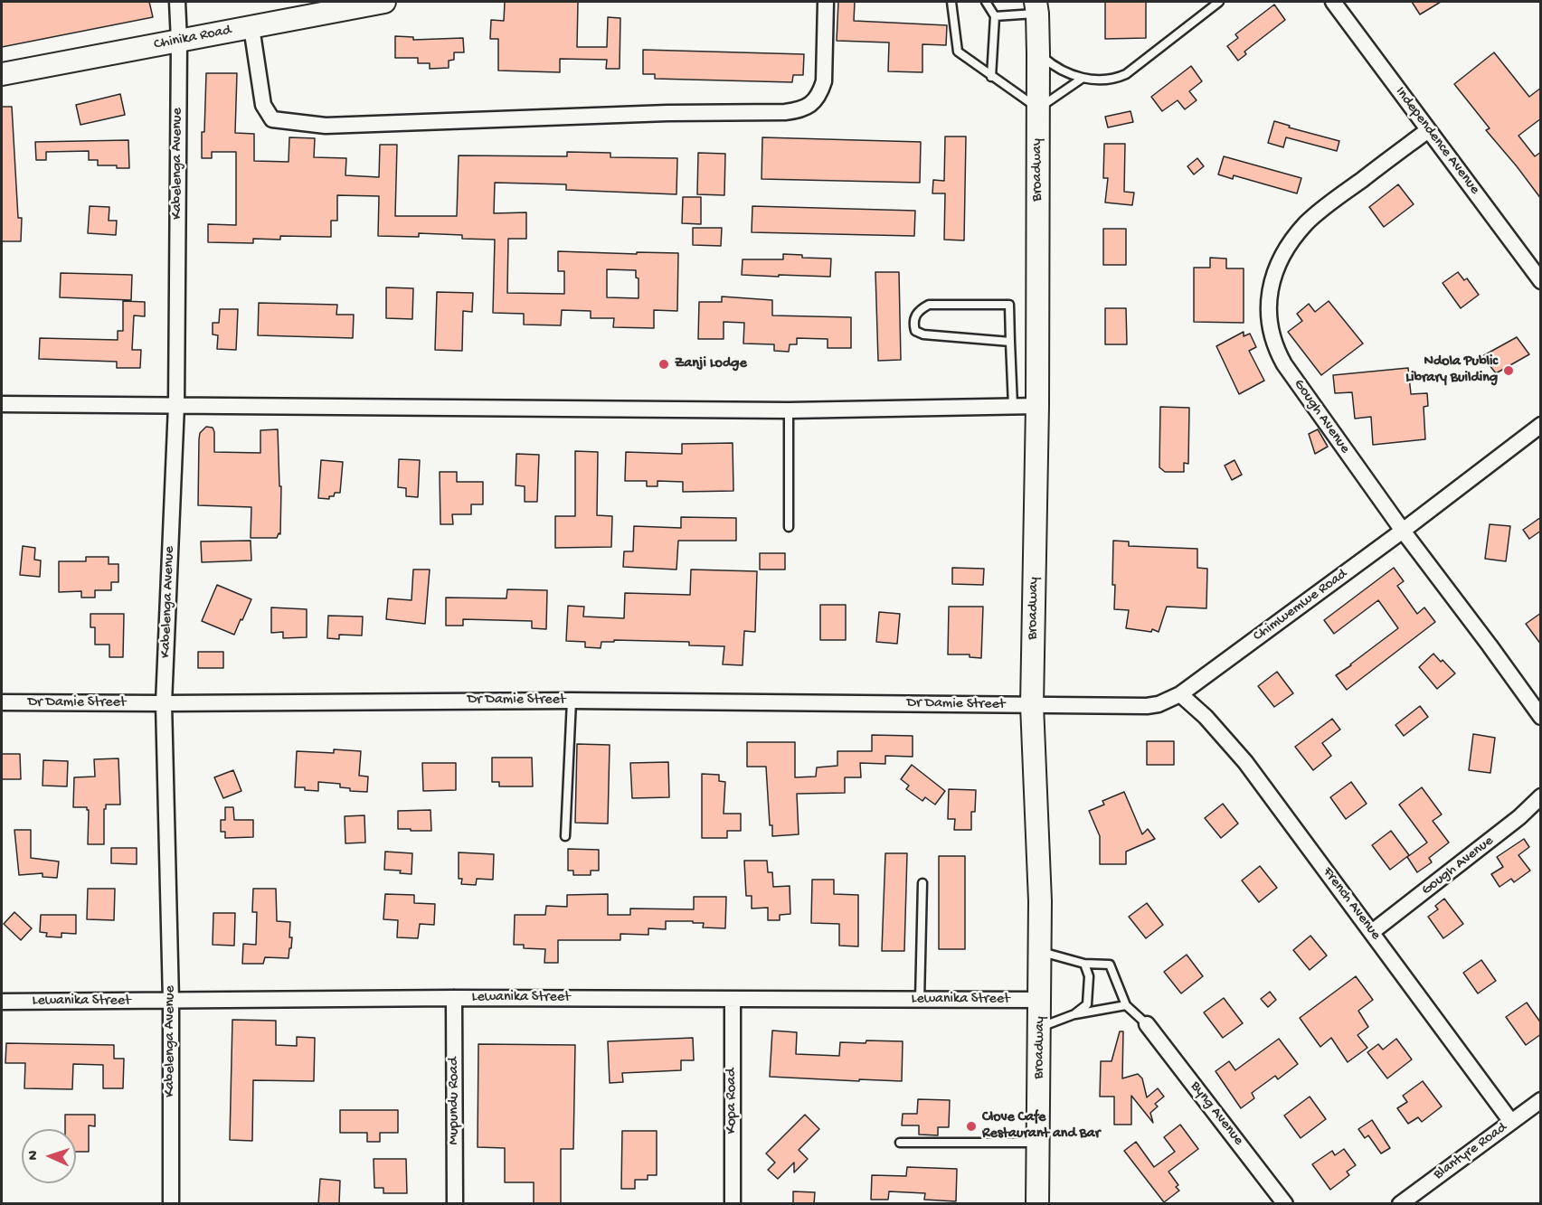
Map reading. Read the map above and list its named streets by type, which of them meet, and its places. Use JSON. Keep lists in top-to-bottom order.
{
  "streets": {
    "main road": ["Chinika Road", "Broadway"],
    "street": [
      "Independence Avenue",
      "Kabelenga Avenue",
      "Gough Avenue",
      "Chimwemwe Road",
      "Dr Damie Street",
      "French Avenue",
      "Lewanika Street",
      "Mupundu Road",
      "Kopa Road",
      "Byng Avenue",
      "Blantyre Road"
    ]
  },
  "crossings": [
    ["Chinika Road", "Kabelenga Avenue"],
    ["Independence Avenue", "Gough Avenue"],
    ["Kabelenga Avenue", "Dr Damie Street"],
    ["Kabelenga Avenue", "Lewanika Street"],
    ["Broadway", "Chimwemwe Road"],
    ["Broadway", "Dr Damie Street"],
    ["Broadway", "Lewanika Street"],
    ["Gough Avenue", "Chimwemwe Road"],
    ["Gough Avenue", "French Avenue"],
    ["Chimwemwe Road", "Dr Damie Street"],
    ["Chimwemwe Road", "French Avenue"],
    ["French Avenue", "Blantyre Road"],
    ["Lewanika Street", "Mupundu Road"],
    ["Lewanika Street", "Kopa Road"]
  ],
  "places": ["Zanji Lodge", "Ndola Public Library Building", "Clove Cafe Restaurant and Bar"],
  "north": "left"
}
